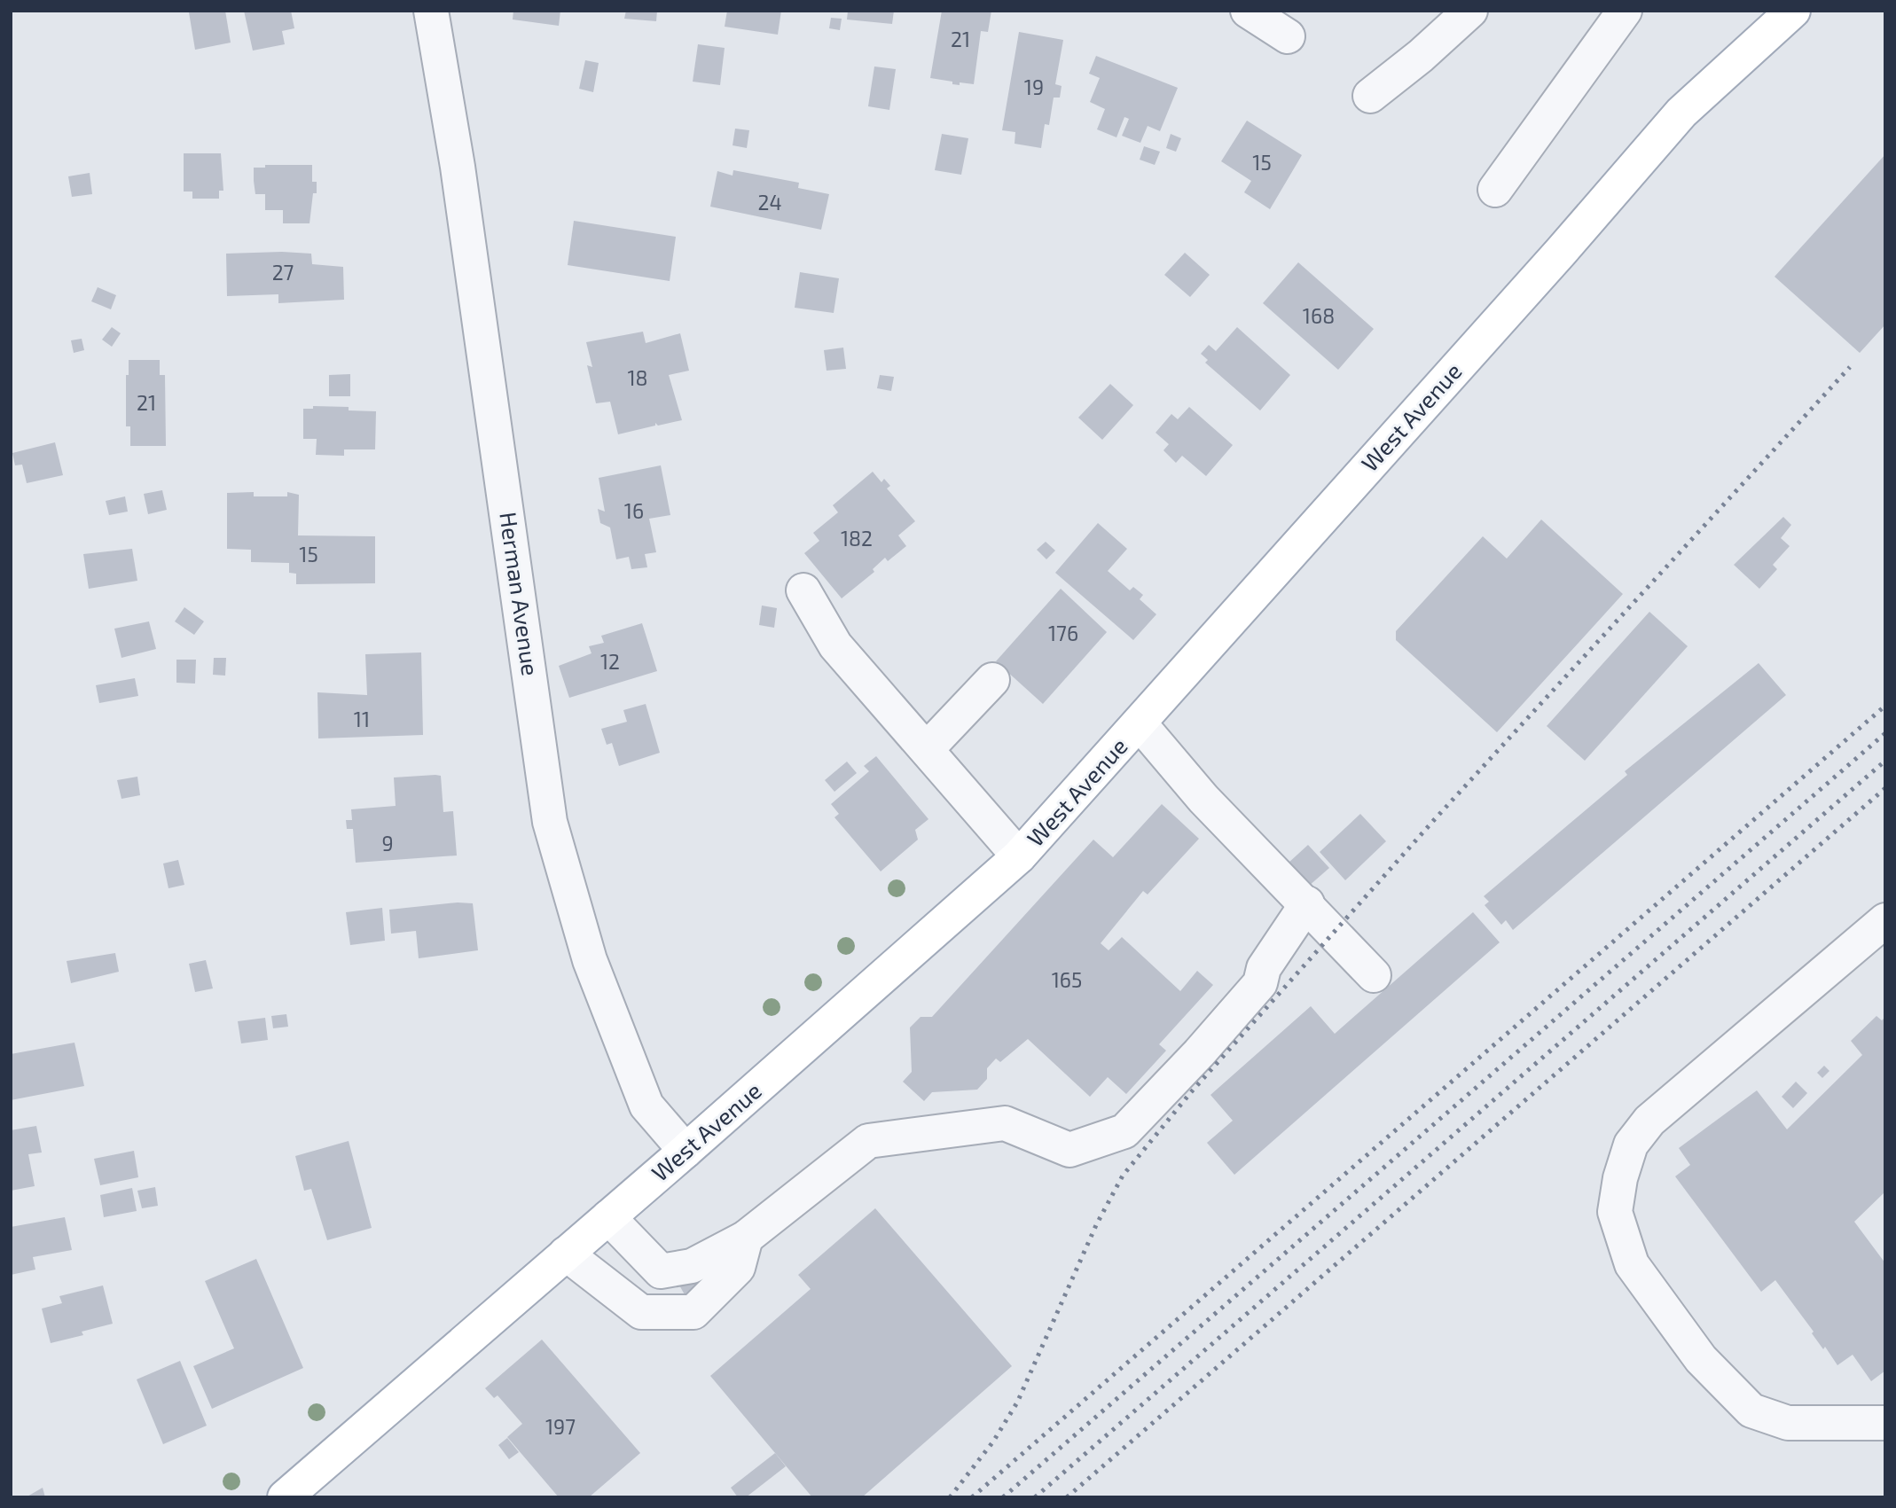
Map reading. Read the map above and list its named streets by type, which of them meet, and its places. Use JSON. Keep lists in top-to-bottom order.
{
  "streets": {
    "main road": ["West Avenue"],
    "street": ["Herman Avenue"]
  },
  "crossings": [
    ["West Avenue", "Herman Avenue"]
  ],
  "house_numbers": [
    "21",
    "19",
    "15",
    "24",
    "27",
    "168",
    "18",
    "21",
    "16",
    "182",
    "15",
    "176",
    "12",
    "11",
    "9",
    "165",
    "197"
  ]
}
